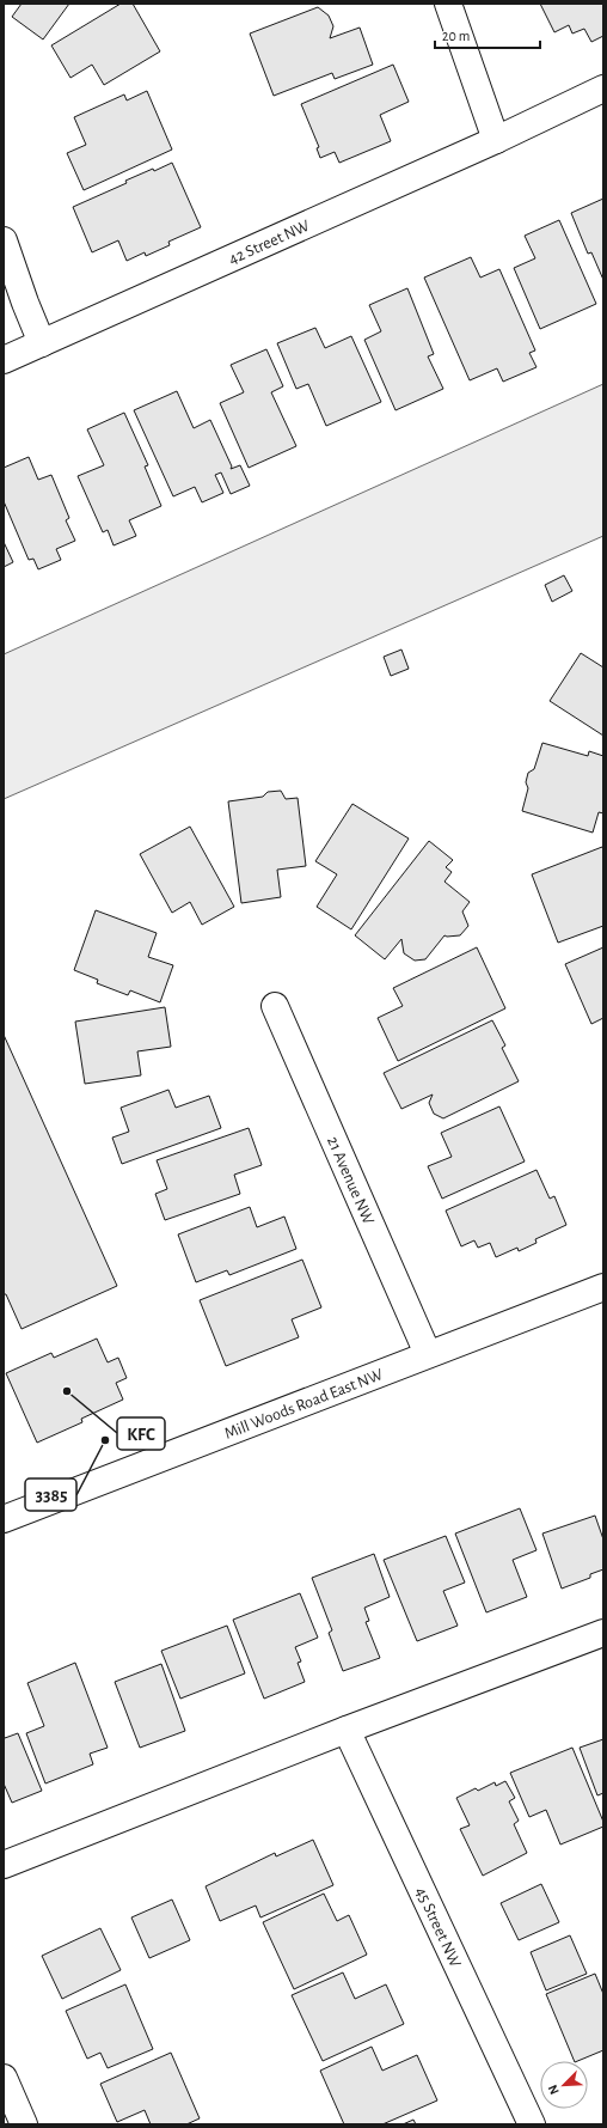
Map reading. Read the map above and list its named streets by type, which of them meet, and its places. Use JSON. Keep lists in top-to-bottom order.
{
  "streets": {
    "street": [
      "42 Street NW",
      "21 Avenue NW",
      "Mill Woods Road East NW",
      "45 Street NW"
    ]
  },
  "crossings": [
    ["21 Avenue NW", "Mill Woods Road East NW"]
  ],
  "places": ["KFC", "3385"],
  "scale_bar": "20 m",
  "north": "bottom left"
}
